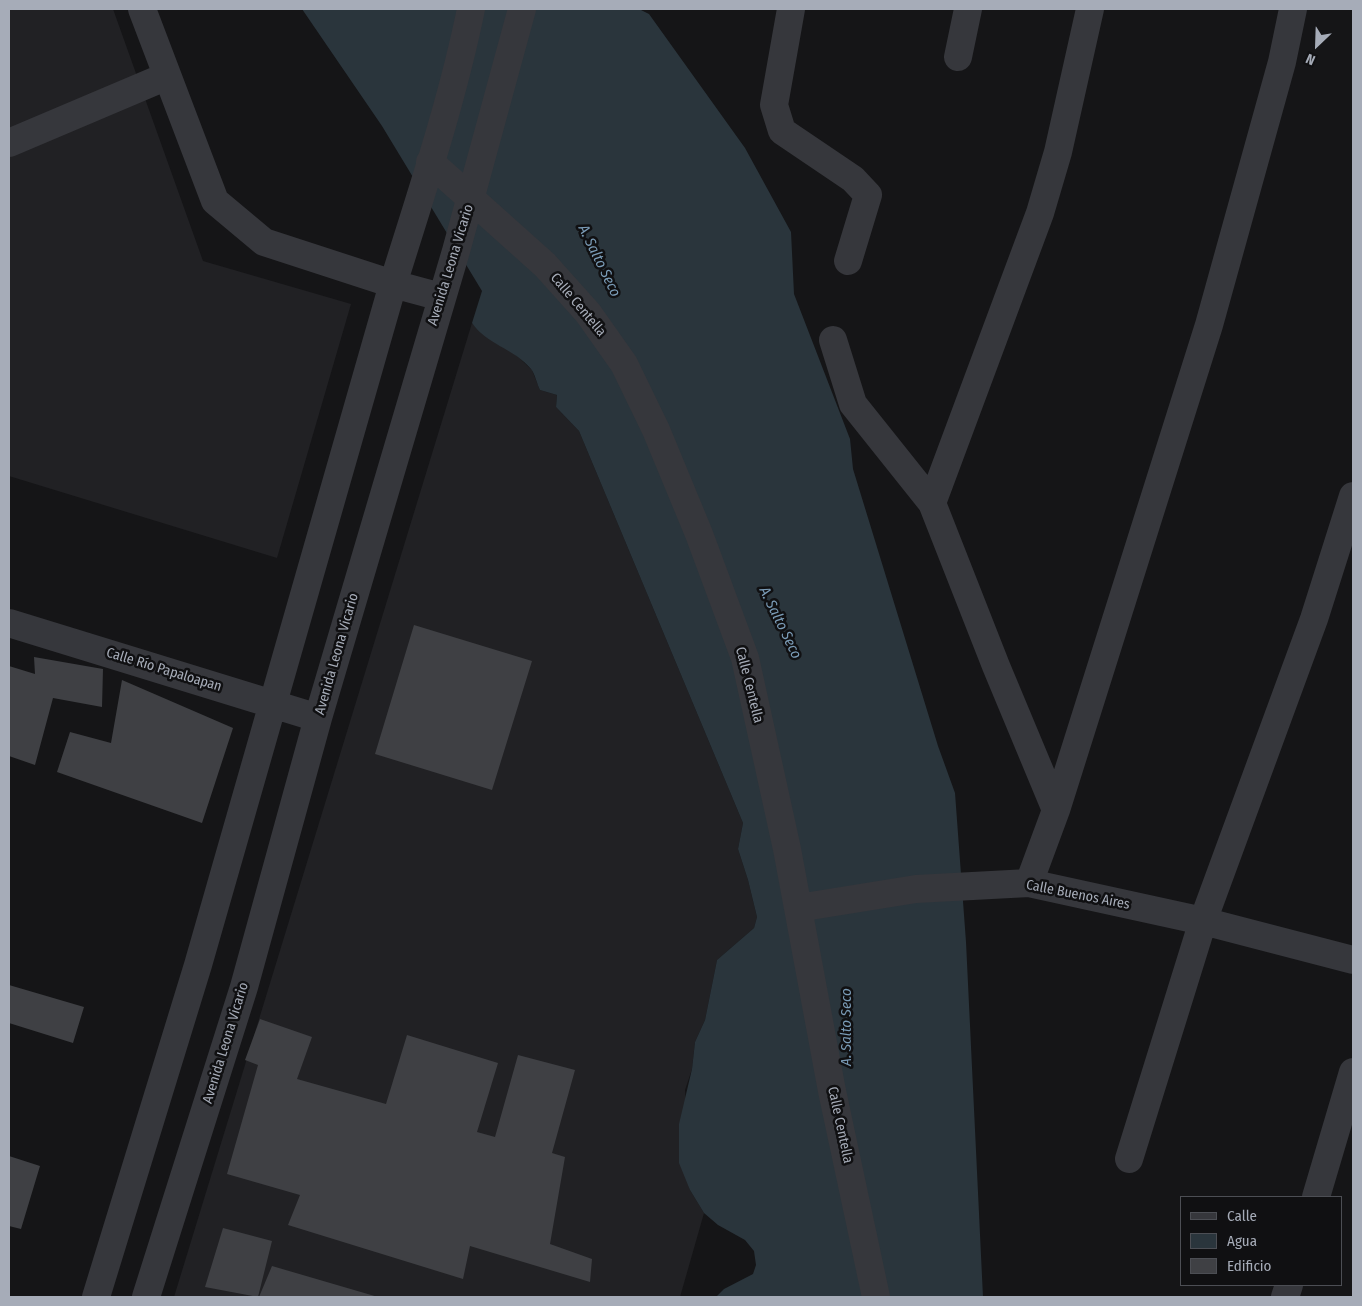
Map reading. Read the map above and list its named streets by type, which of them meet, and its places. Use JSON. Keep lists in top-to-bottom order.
{
  "streets": {
    "street": [
      "Avenida Leona Vicario",
      "Calle Centella",
      "Calle Río Papaloapan",
      "Calle Buenos Aires"
    ]
  },
  "crossings": [
    ["Avenida Leona Vicario", "Calle Centella"],
    ["Avenida Leona Vicario", "Calle Río Papaloapan"],
    ["Calle Centella", "Calle Buenos Aires"]
  ],
  "water": ["A. Salto Seco"],
  "legend": ["Calle", "Agua", "Edificio"],
  "north": "bottom left"
}
